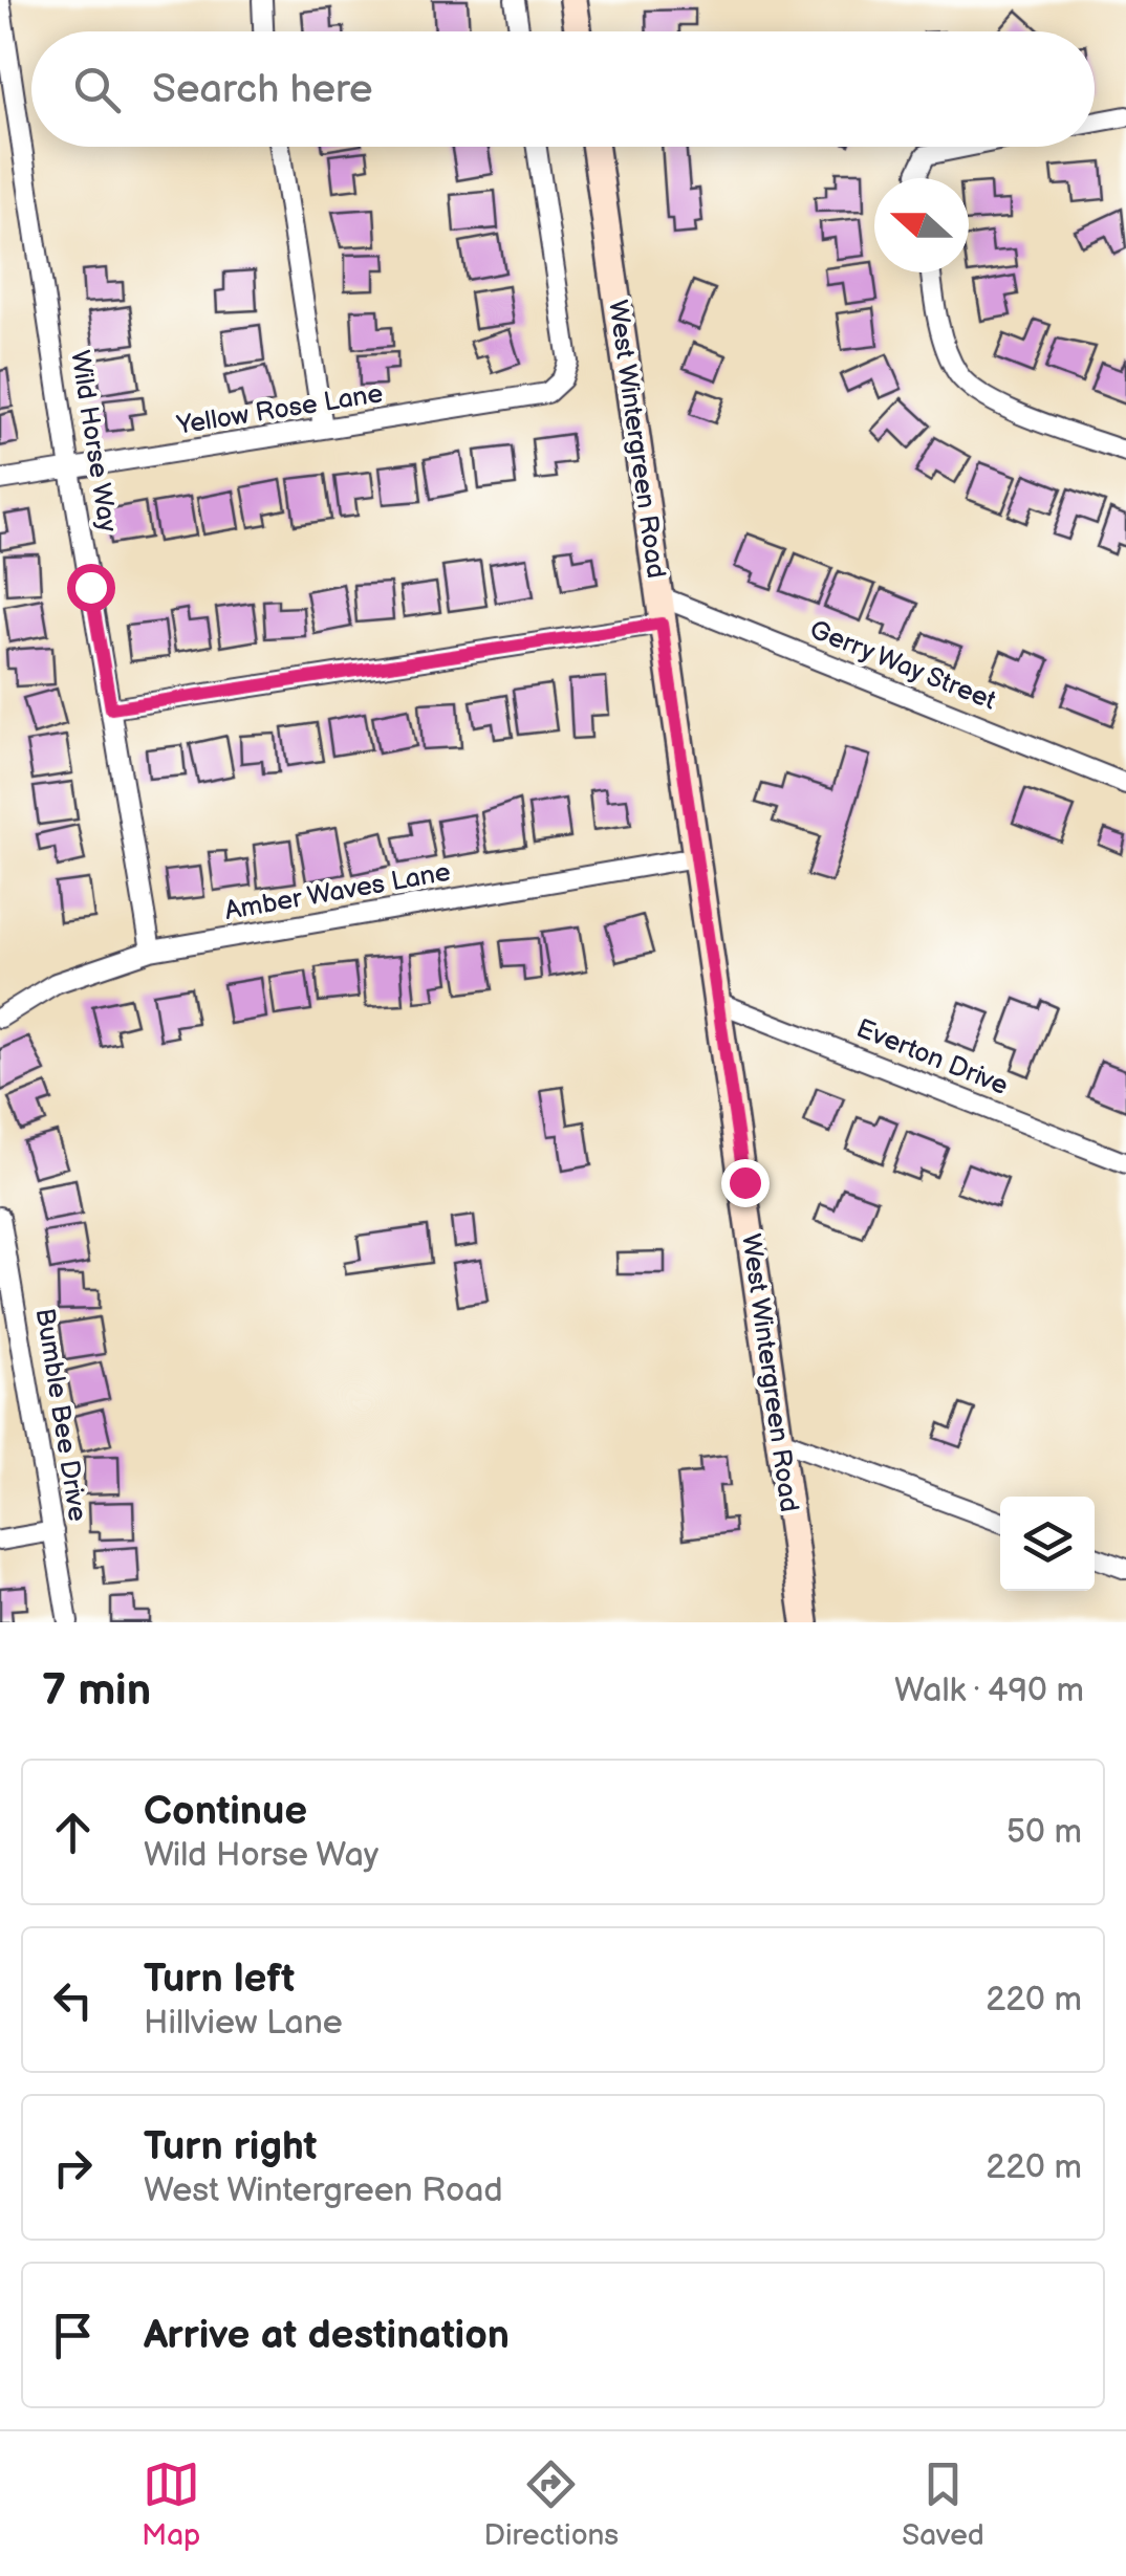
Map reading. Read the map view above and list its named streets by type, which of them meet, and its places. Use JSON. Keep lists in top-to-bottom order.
{
  "streets": {
    "main road": ["West Wintergreen Road"],
    "street": [
      "Yellow Rose Lane",
      "Wild Horse Way",
      "Gerry Way Street",
      "Amber Waves Lane",
      "Everton Drive",
      "Bumble Bee Drive"
    ]
  },
  "crossings": [
    ["Yellow Rose Lane", "Wild Horse Way"],
    ["West Wintergreen Road", "Gerry Way Street"],
    ["West Wintergreen Road", "Amber Waves Lane"],
    ["West Wintergreen Road", "Everton Drive"],
    ["Wild Horse Way", "Amber Waves Lane"]
  ],
  "north": "left",
  "page": {
    "search": "Search here",
    "heading": ["7 min", "Walk · 490 m"],
    "list": [
      ["Continue", "Wild Horse Way", "50 m"],
      ["Turn left", "Hillview Lane", "220 m"],
      ["Turn right", "West Wintergreen Road", "220 m"],
      "Arrive at destination"
    ],
    "nav": ["Map", "Directions", "Saved"]
  }
}
